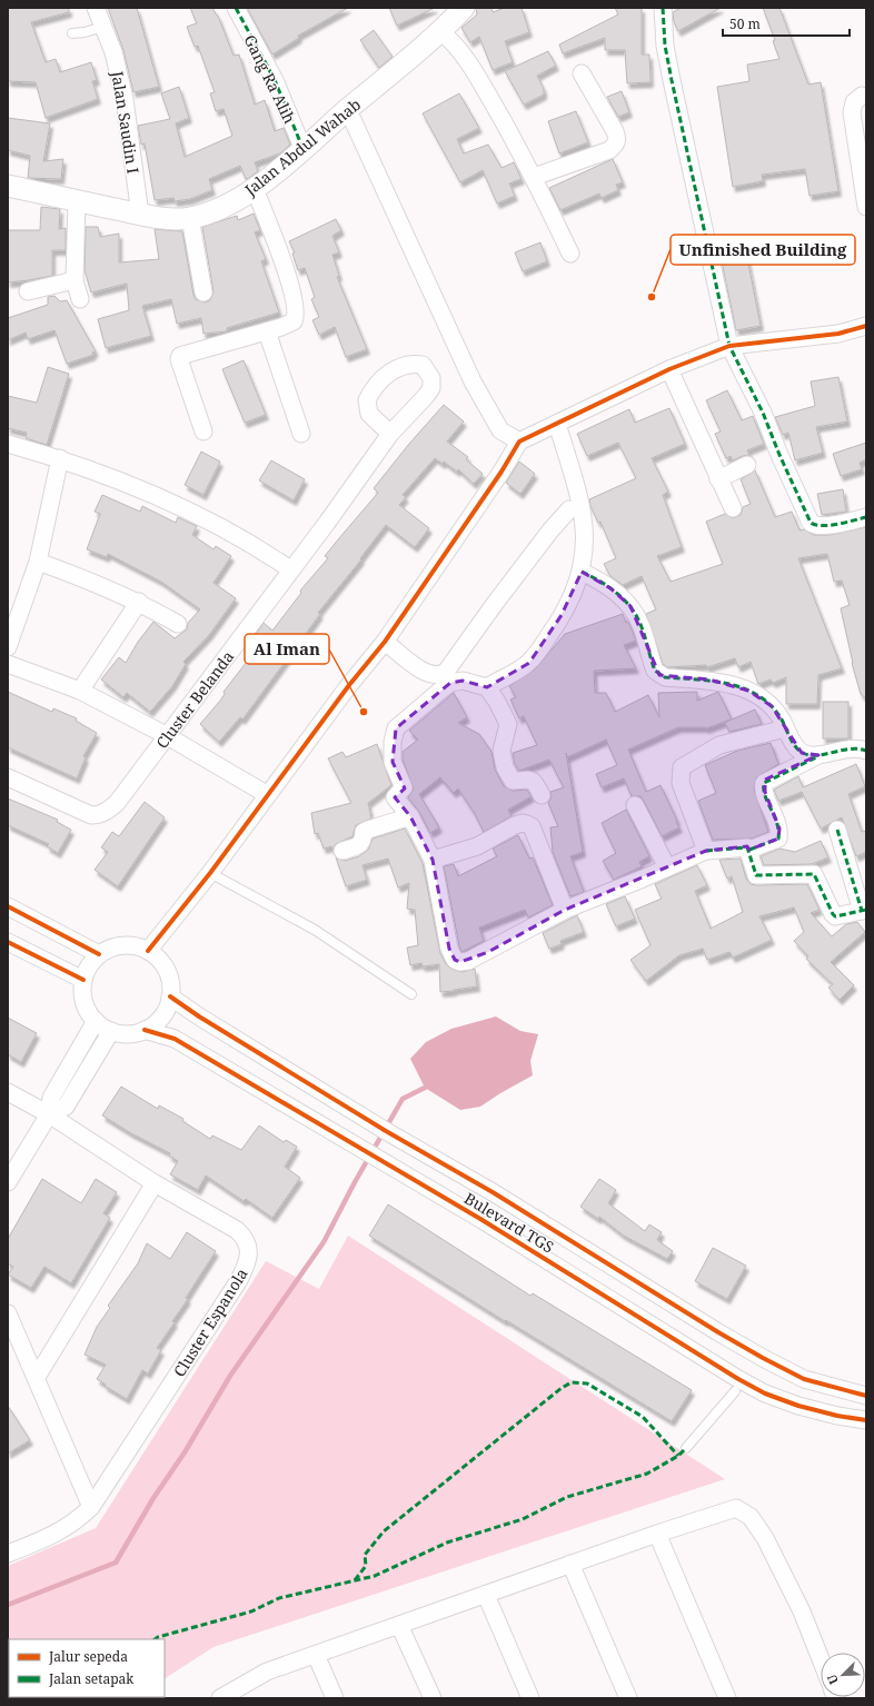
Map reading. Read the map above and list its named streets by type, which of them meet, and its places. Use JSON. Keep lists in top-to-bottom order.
{
  "streets": {
    "street": [
      "Gang Ra Alih",
      "Jalan Saudin I",
      "Jalan Abdul Wahab",
      "Cluster Belanda",
      "Bulevard TGS",
      "Cluster Espanola"
    ]
  },
  "crossings": [
    ["Gang Ra Alih", "Jalan Abdul Wahab"],
    ["Jalan Saudin I", "Jalan Abdul Wahab"]
  ],
  "places": ["Unfinished Building", "Al Iman"],
  "legend": ["Jalur sepeda", "Jalan setapak"],
  "scale_bar": "50 m",
  "north": "bottom left"
}
